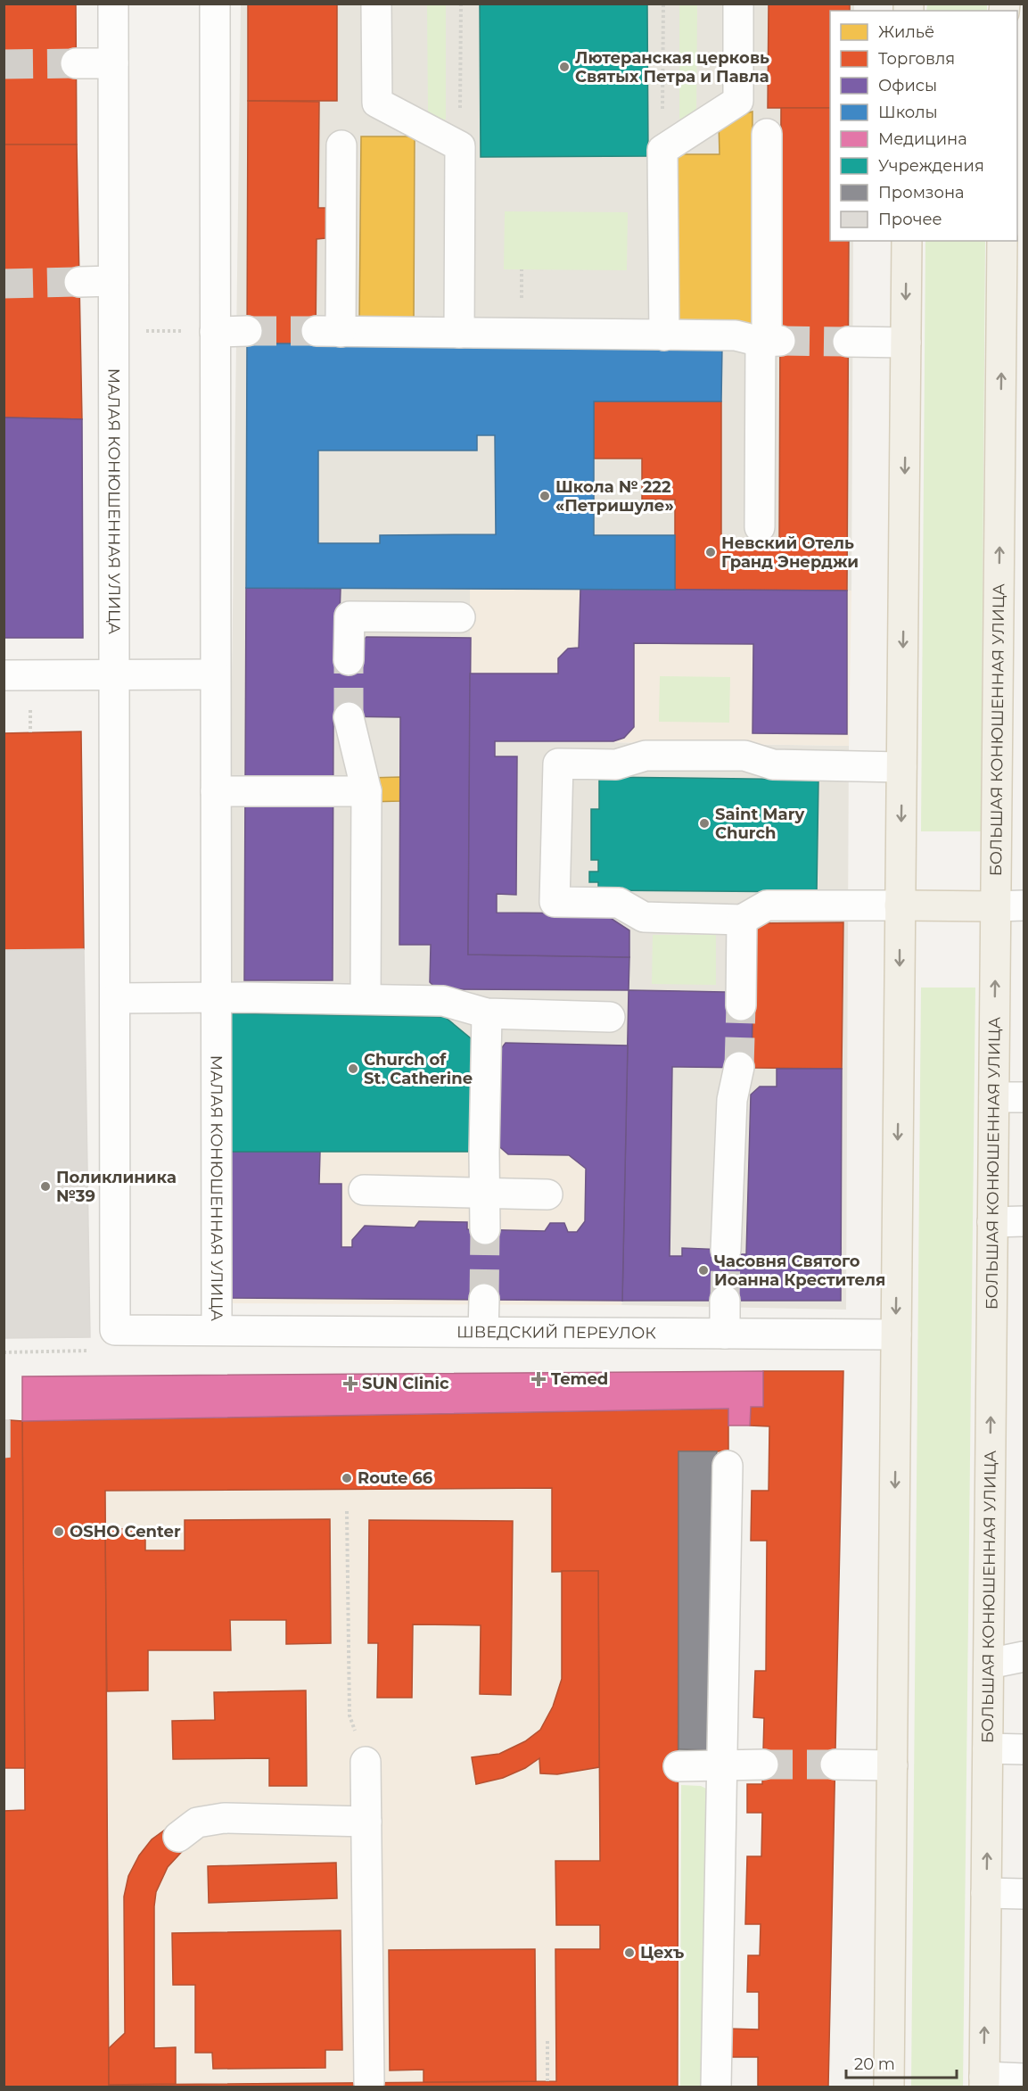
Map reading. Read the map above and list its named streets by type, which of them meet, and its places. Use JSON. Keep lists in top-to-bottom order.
{
  "streets": {
    "main road": ["БОЛЬШАЯ КОНЮШЕННАЯ УЛИЦА"],
    "street": ["МАЛАЯ КОНЮШЕННАЯ УЛИЦА", "ШВЕДСКИЙ ПЕРЕУЛОК"]
  },
  "crossings": [
    ["МАЛАЯ КОНЮШЕННАЯ УЛИЦА", "ШВЕДСКИЙ ПЕРЕУЛОК"]
  ],
  "places": {
    "other": [
      "Лютеранская церковь Святых Петра и Павла",
      "Школа № 222 «Петришуле»",
      "Невский Отель Гранд Энерджи",
      "Saint Mary Church",
      "Church of St. Catherine",
      "Поликлиника №39",
      "Часовня Святого Иоанна Крестителя",
      "Route 66",
      "OSHO Center",
      "Цехъ"
    ],
    "health": ["Temed", "SUN Clinic"]
  },
  "legend": [
    "Жильё",
    "Торговля",
    "Офисы",
    "Школы",
    "Медицина",
    "Учреждения",
    "Промзона",
    "Прочее"
  ],
  "scale_bar": "20 m"
}
